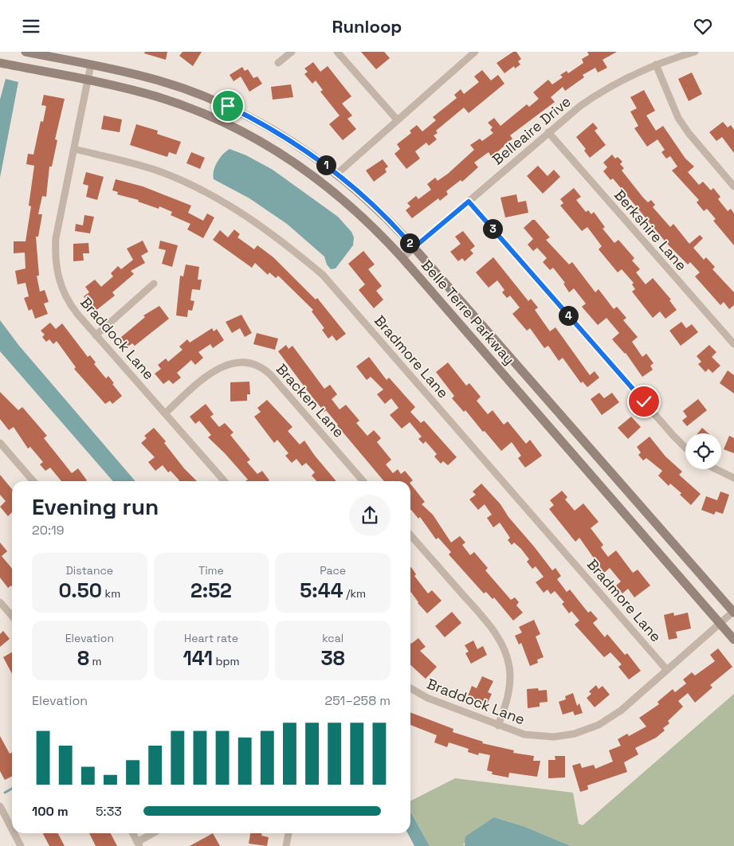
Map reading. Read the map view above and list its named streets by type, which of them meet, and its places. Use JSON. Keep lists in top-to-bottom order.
{
  "streets": {
    "main road": ["Belle Terre Parkway"],
    "street": [
      "Belleaire Drive",
      "Berkshire Lane",
      "Braddock Lane",
      "Bradmore Lane",
      "Bracken Lane"
    ]
  },
  "crossings": [
    ["Belleaire Drive", "Berkshire Lane"],
    ["Belleaire Drive", "Belle Terre Parkway"],
    ["Belle Terre Parkway", "Braddock Lane"],
    ["Braddock Lane", "Bradmore Lane"],
    ["Braddock Lane", "Bracken Lane"]
  ],
  "page": {
    "header": "Runloop",
    "pins": [
      "1",
      "3",
      "2",
      "4"
    ],
    "heading": ["Evening run", "20:19"],
    "stats": [
      ["Distance", "0.50 km"],
      ["Time", "2:52"],
      ["Pace", "5:44 /km"],
      ["Elevation", "8 m"],
      ["Heart rate", "141 bpm"],
      ["kcal", "38"]
    ],
    "chart": ["Elevation", "251–258 m"],
    "list": [
      {
        "name": "100 m",
        "note": "5:33"
      }
    ]
  }
}
